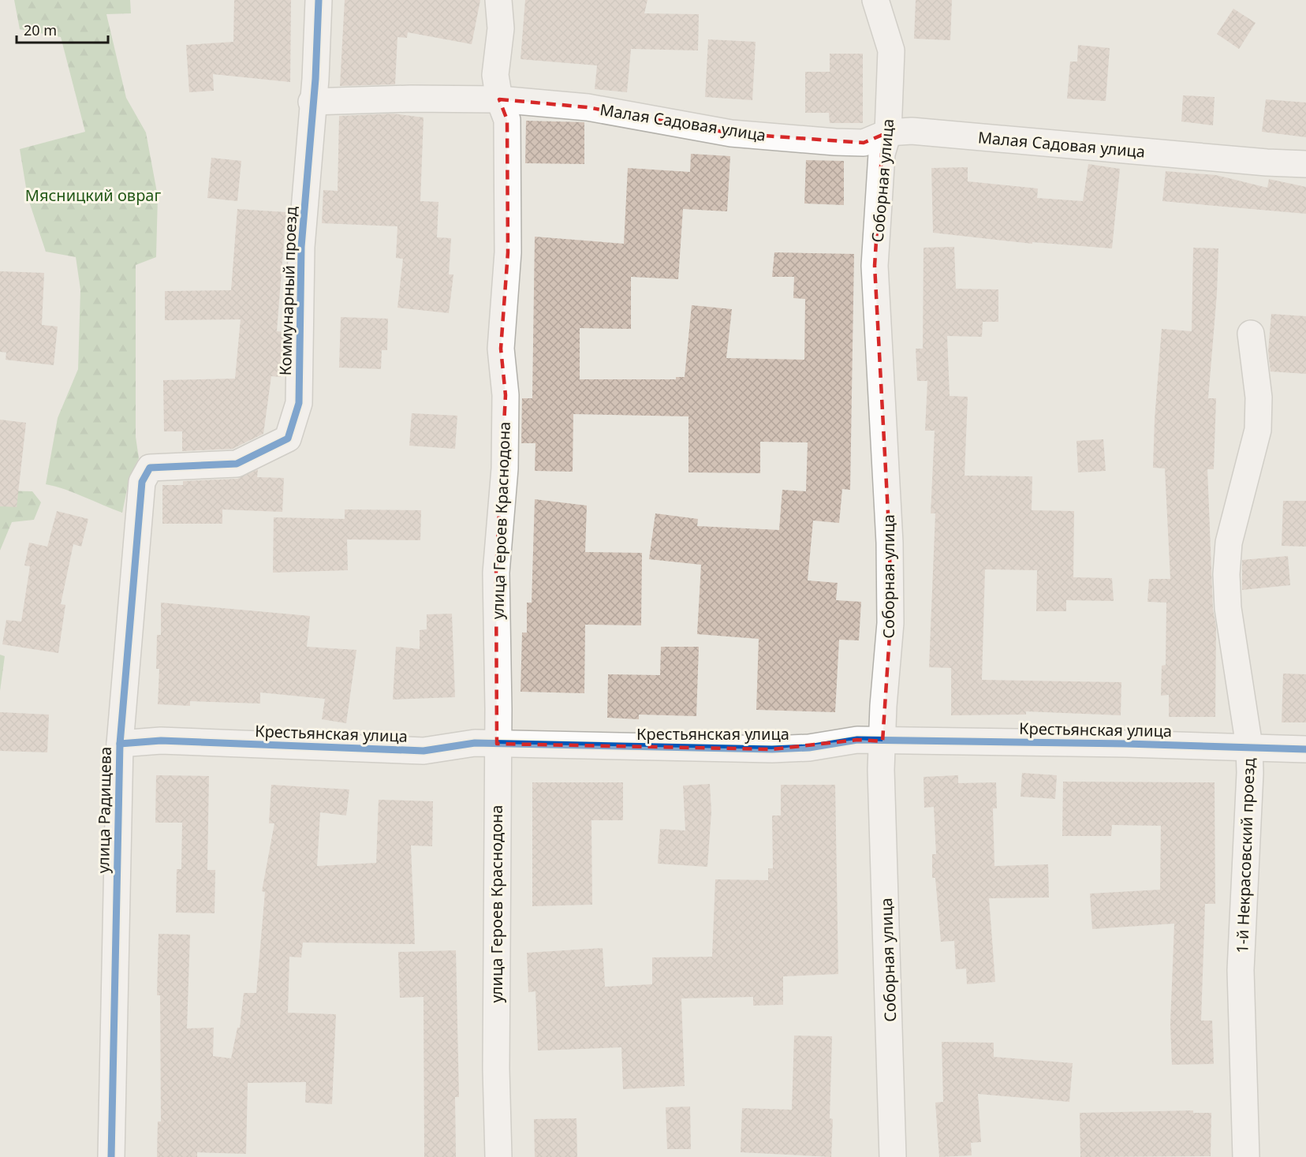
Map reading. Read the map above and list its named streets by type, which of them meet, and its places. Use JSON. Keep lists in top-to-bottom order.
{
  "streets": {
    "street": [
      "Малая Садовая улица",
      "Соборная улица",
      "Коммунарный проезд",
      "улица Героев Краснодона",
      "Крестьянская улица",
      "улица Радищева",
      "1-й Некрасовский проезд"
    ]
  },
  "crossings": [
    ["Малая Садовая улица", "Соборная улица"],
    ["Малая Садовая улица", "Коммунарный проезд"],
    ["Малая Садовая улица", "улица Героев Краснодона"],
    ["Соборная улица", "Крестьянская улица"],
    ["Коммунарный проезд", "улица Радищева"],
    ["улица Героев Краснодона", "Крестьянская улица"],
    ["Крестьянская улица", "улица Радищева"],
    ["Крестьянская улица", "1-й Некрасовский проезд"]
  ],
  "parks": ["Мясницкий овраг"],
  "scale_bar": "20 m"
}
